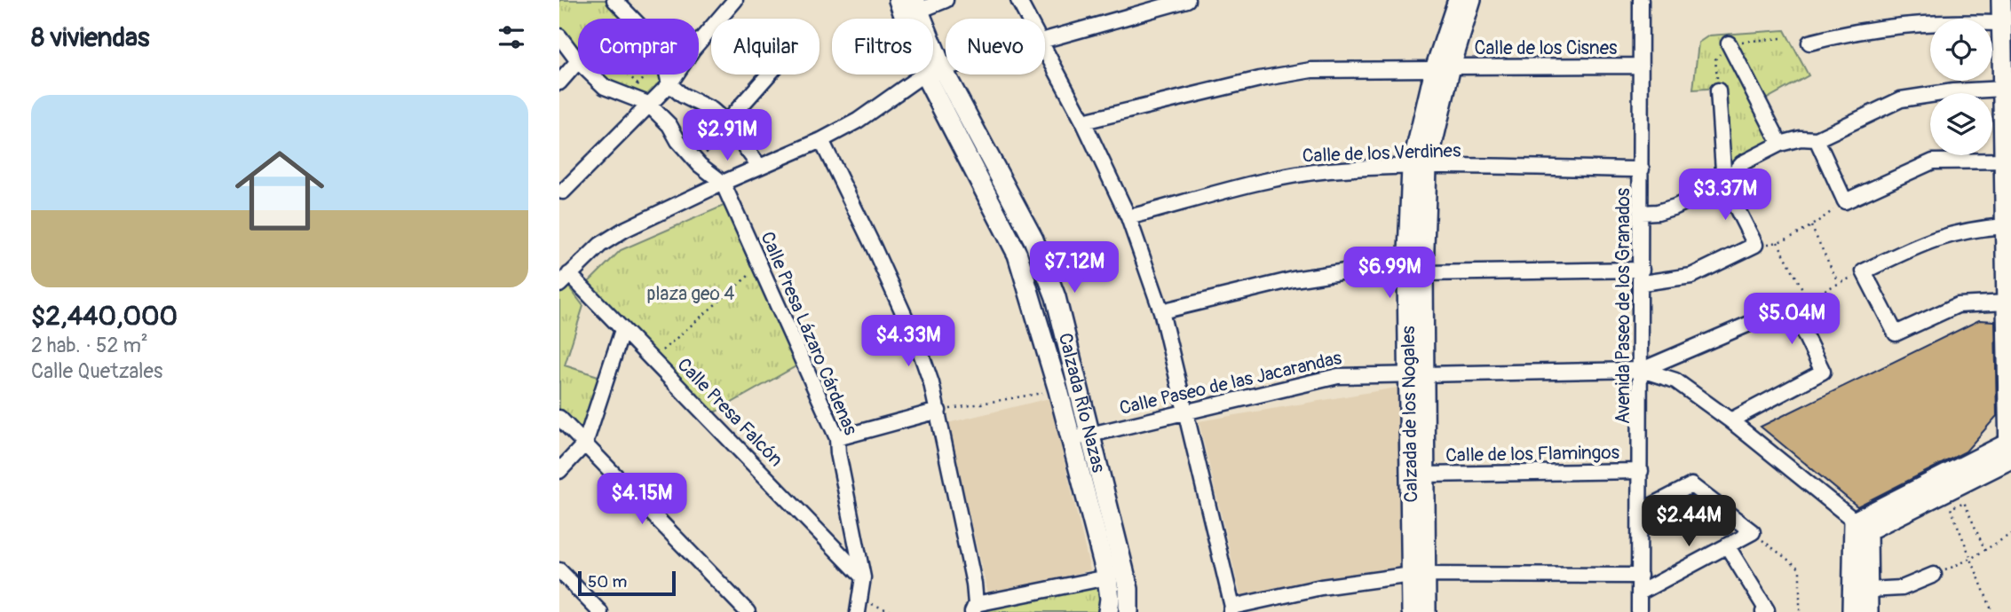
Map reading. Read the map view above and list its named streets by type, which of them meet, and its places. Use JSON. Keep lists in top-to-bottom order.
{
  "streets": {
    "street": [
      "Calle de los Cisnes",
      "Calle de los Verdines",
      "Avenida Paseo de los Granados",
      "Calle Presa Lázaro Cárdenas",
      "Calle Paseo de las Jacarandas",
      "Calzada Río Nazas",
      "Calle Presa Falcón",
      "Calzada de los Nogales",
      "Calle de los Flamingos"
    ]
  },
  "crossings": [
    ["Calle de los Cisnes", "Avenida Paseo de los Granados"],
    ["Calle de los Cisnes", "Calzada de los Nogales"],
    ["Calle de los Verdines", "Avenida Paseo de los Granados"],
    ["Calle de los Verdines", "Calzada de los Nogales"],
    ["Avenida Paseo de los Granados", "Calle Paseo de las Jacarandas"],
    ["Avenida Paseo de los Granados", "Calle de los Flamingos"],
    ["Calle Presa Lázaro Cárdenas", "Calle Presa Falcón"],
    ["Calle Paseo de las Jacarandas", "Calzada Río Nazas"],
    ["Calle Paseo de las Jacarandas", "Calzada de los Nogales"],
    ["Calzada de los Nogales", "Calle de los Flamingos"]
  ],
  "parks": ["plaza geo 4"],
  "scale_bar": "50 m",
  "page": {
    "heading": "8 viviendas",
    "chip": [
      "Comprar",
      "Alquilar",
      "Filtros",
      "Nuevo"
    ],
    "list": [
      {
        "name": "$2,440,000",
        "note": "2 hab. · 52 m² · Calle Quetzales"
      }
    ],
    "price": [
      "$2.91M",
      "$3.37M",
      "$7.12M",
      "$6.99M",
      "$5.04M",
      "$4.33M",
      "$4.15M",
      "$2.44M"
    ],
    "scale": "50 m"
  }
}
